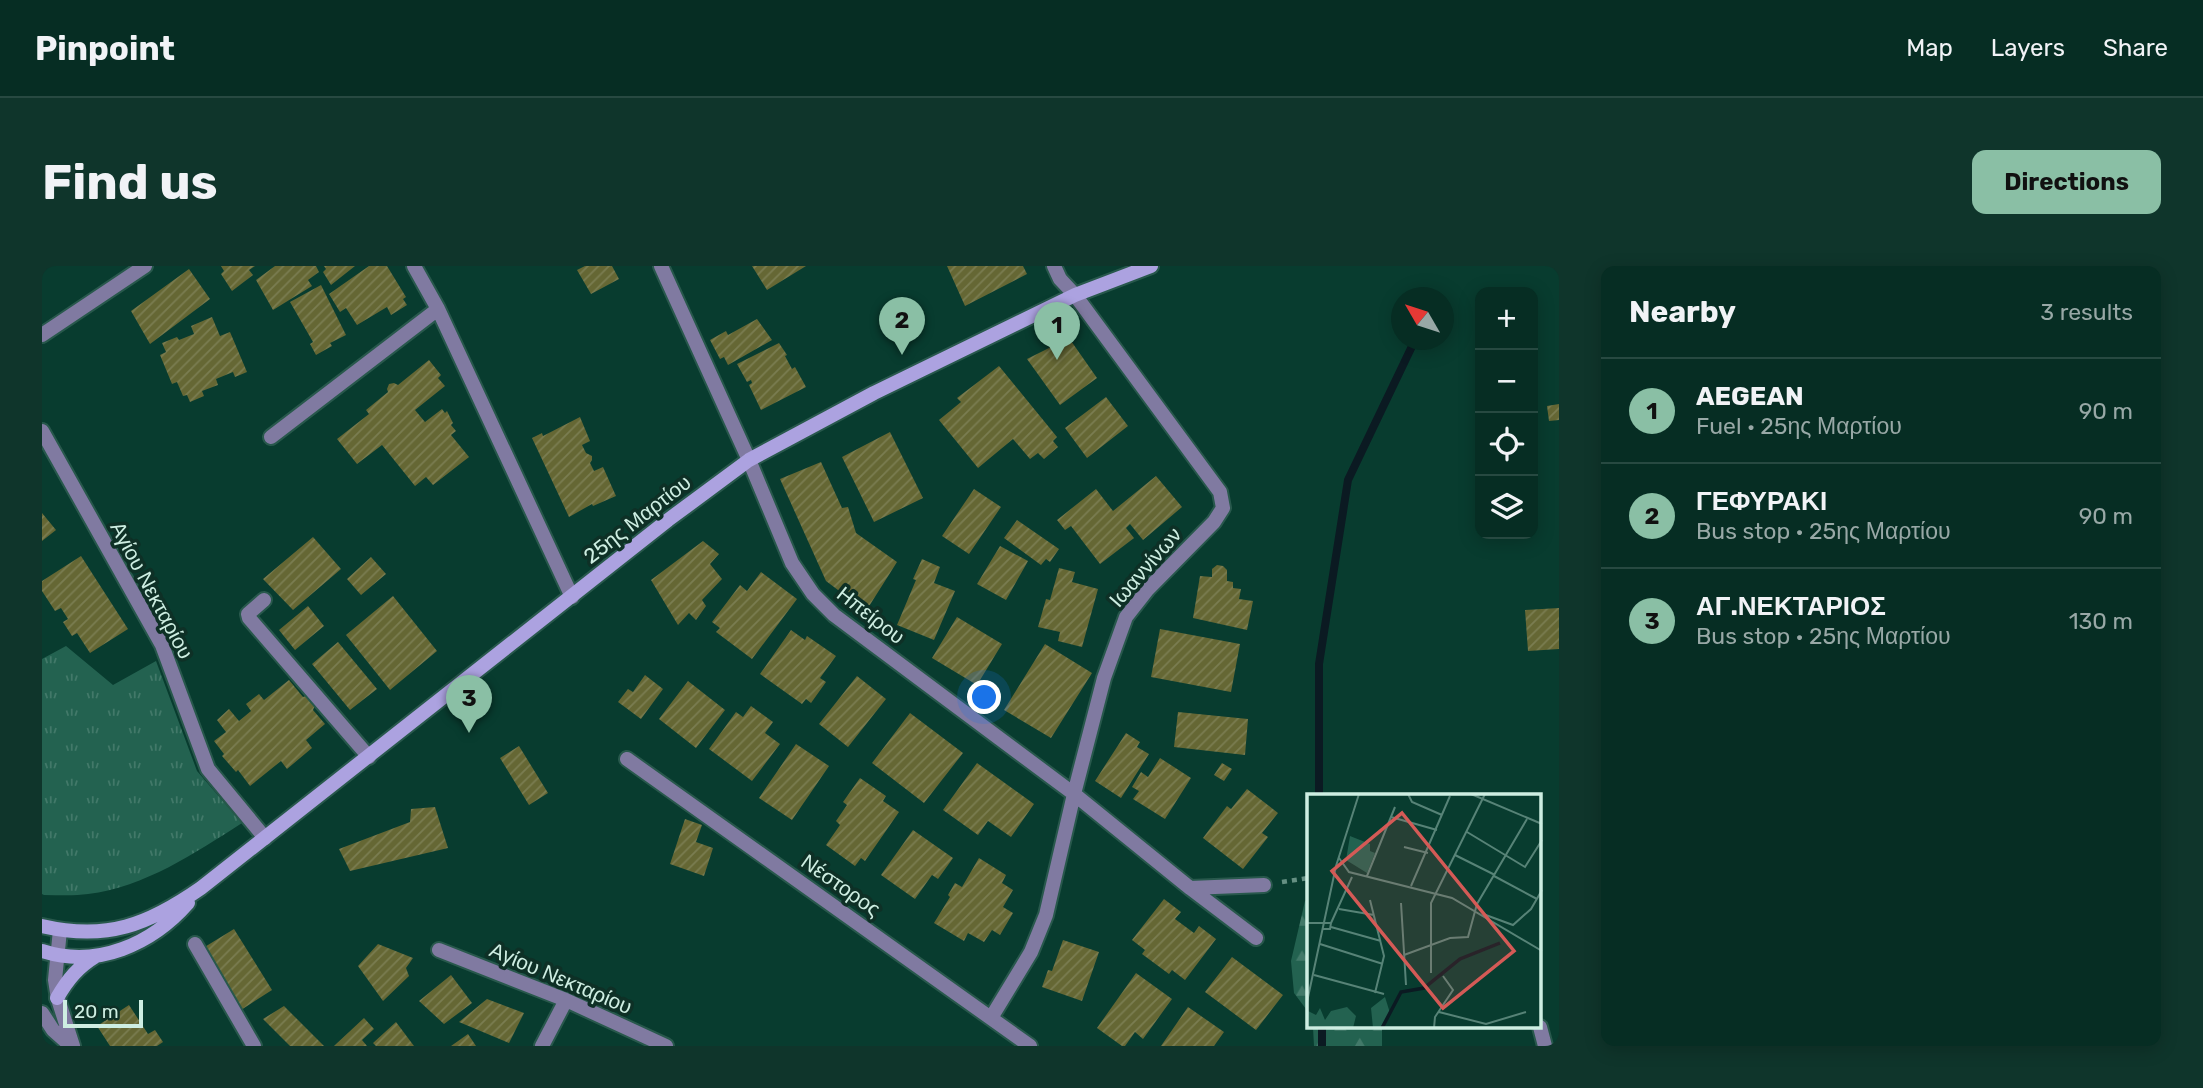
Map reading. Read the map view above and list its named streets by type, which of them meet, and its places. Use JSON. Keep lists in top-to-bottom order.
{
  "streets": {
    "main road": ["25ης Μαρτίου"],
    "street": [
      "Ιωαννίνων",
      "Αγίου Νεκταρίου",
      "Ηπείρου",
      "Νέστορος"
    ]
  },
  "crossings": [
    ["25ης Μαρτίου", "Ιωαννίνων"],
    ["25ης Μαρτίου", "Αγίου Νεκταρίου"],
    ["25ης Μαρτίου", "Ηπείρου"],
    ["Ιωαννίνων", "Ηπείρου"],
    ["Ιωαννίνων", "Νέστορος"]
  ],
  "scale_bar": "20 m",
  "north": "top left",
  "page": {
    "header": "Pinpoint",
    "nav": ["Map", "Layers", "Share"],
    "buttons": "Directions",
    "title": "Find us",
    "heading": ["Nearby", "3 results"],
    "map_buttons": ["+", "−"],
    "pins": ["2", "1", "3"],
    "list": [
      {
        "mark": "1",
        "name": "AEGEAN",
        "note": "Fuel · 25ης Μαρτίου",
        "value": "90 m"
      },
      {
        "mark": "2",
        "name": "ΓΕΦΥΡΑΚΙ",
        "note": "Bus stop · 25ης Μαρτίου",
        "value": "90 m"
      },
      {
        "mark": "3",
        "name": "ΑΓ.ΝΕΚΤΑΡΙΟΣ",
        "note": "Bus stop · 25ης Μαρτίου",
        "value": "130 m"
      }
    ],
    "scale": "20 m"
  }
}
